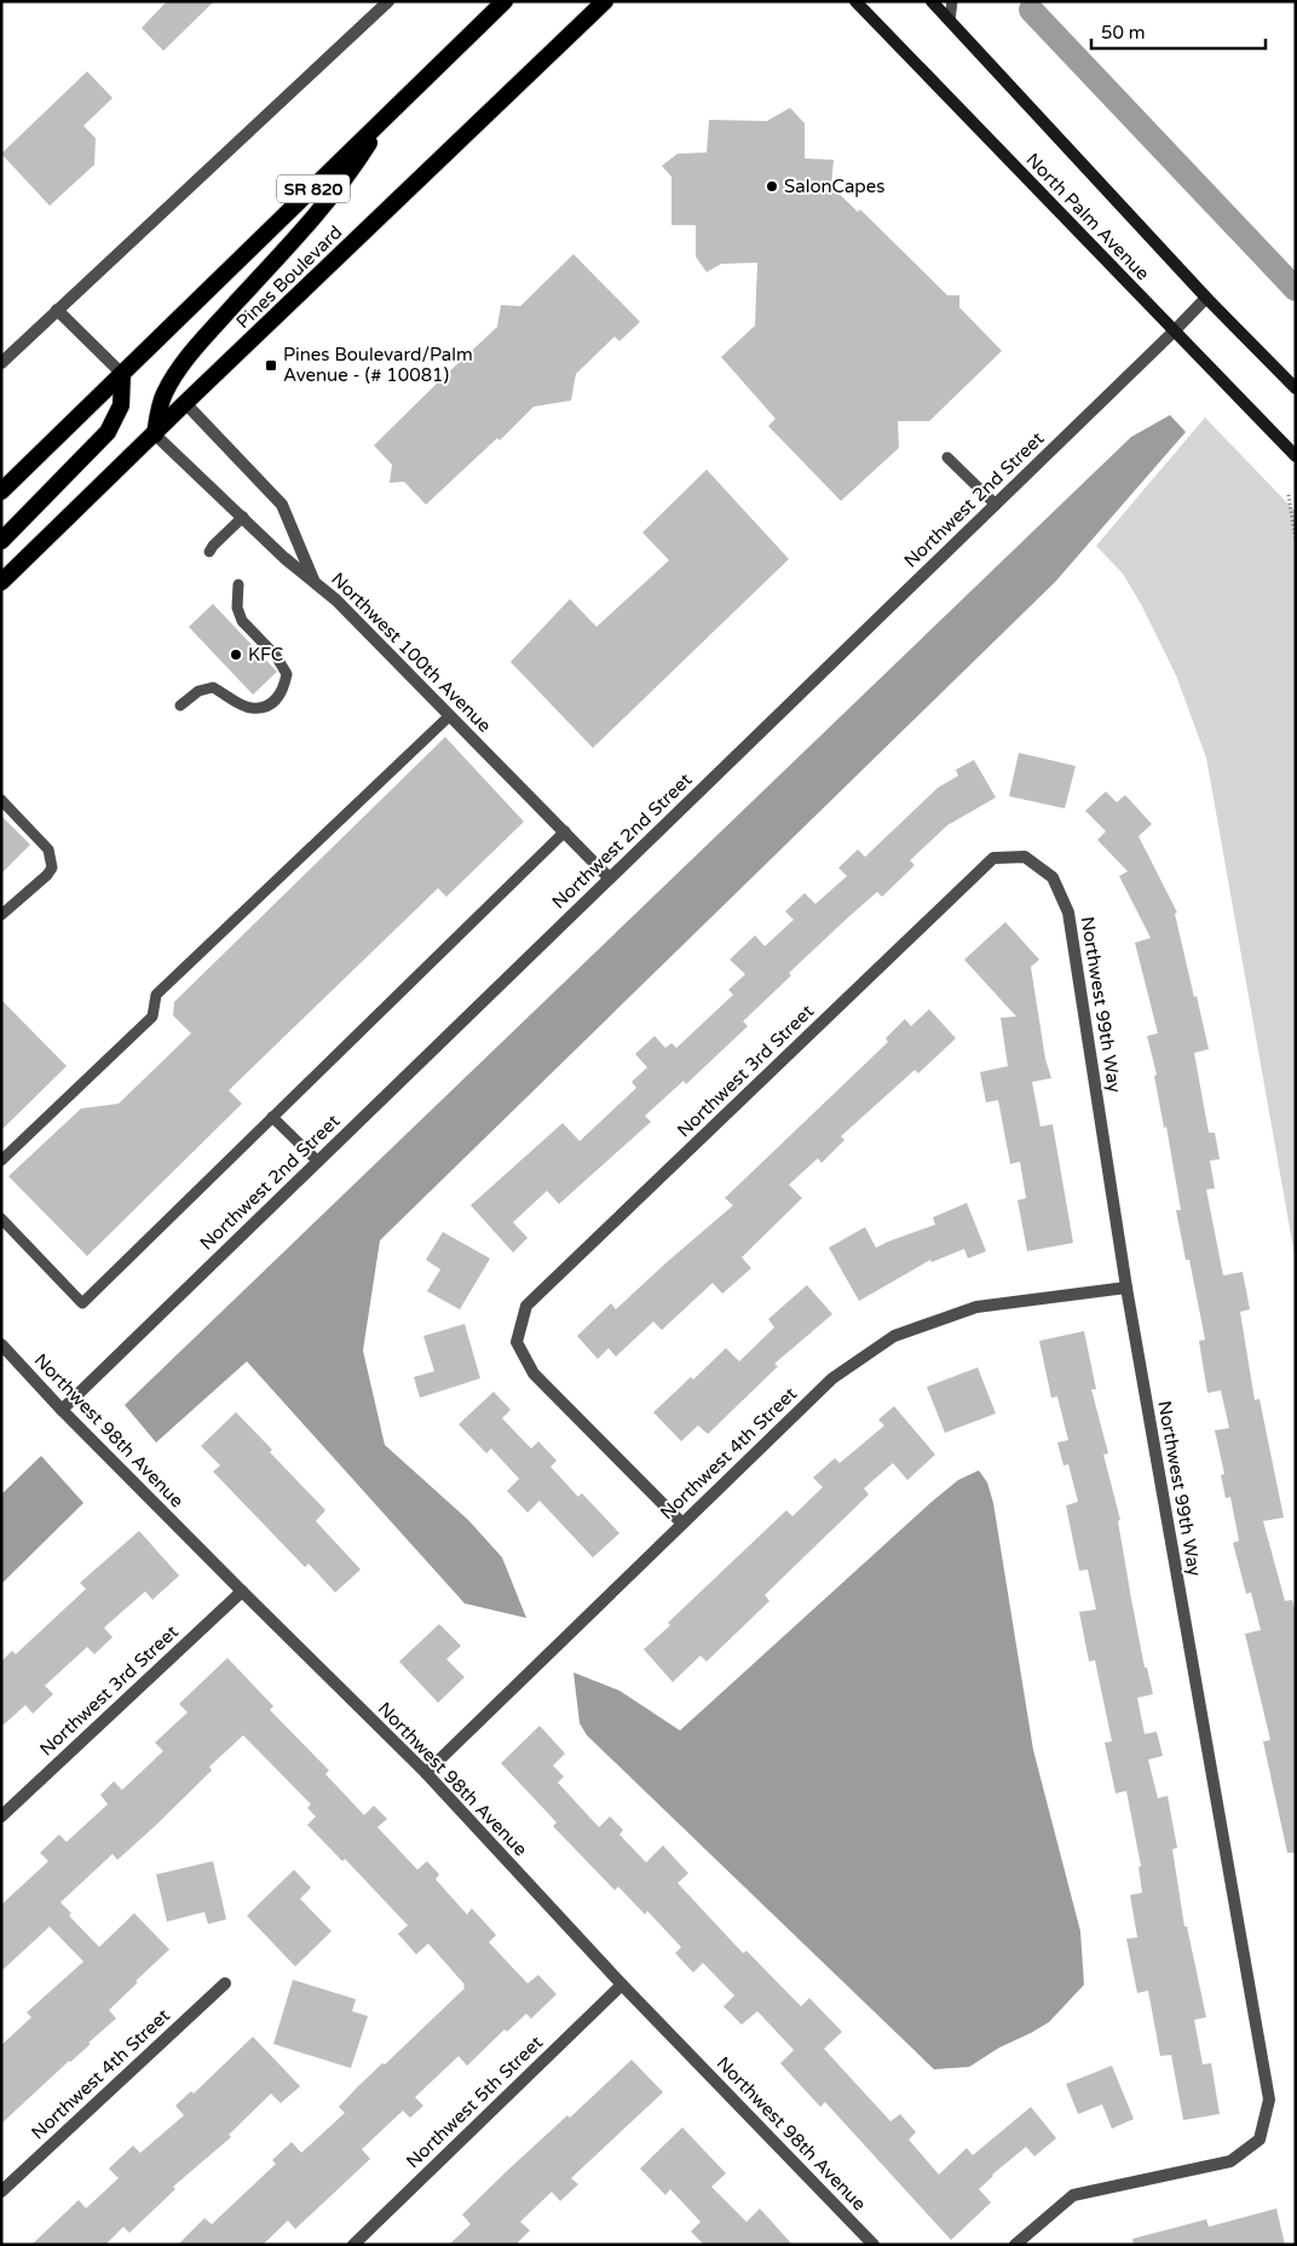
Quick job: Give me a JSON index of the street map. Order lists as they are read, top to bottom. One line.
{"streets":{"highway":["SR 820","Pines Boulevard"],"main road":["North Palm Avenue"],"street":["Northwest 2nd Street","Northwest 100th Avenue","Northwest 99th Way","Northwest 3rd Street","Northwest 98th Avenue","Northwest 4th Street","Northwest 5th Street"]},"crossings":[["North Palm Avenue","Northwest 2nd Street"],["Pines Boulevard","Northwest 100th Avenue"],["Northwest 2nd Street","Northwest 100th Avenue"],["Northwest 2nd Street","Northwest 98th Avenue"],["Northwest 99th Way","Northwest 3rd Street"],["Northwest 99th Way","Northwest 4th Street"],["Northwest 3rd Street","Northwest 98th Avenue"],["Northwest 3rd Street","Northwest 4th Street"],["Northwest 98th Avenue","Northwest 4th Street"],["Northwest 98th Avenue","Northwest 5th Street"]],"places":{"other":["SalonCapes","KFC"],"transit":["Pines Boulevard/Palm Avenue - (# 10081)"]},"scale_bar":"50 m"}
